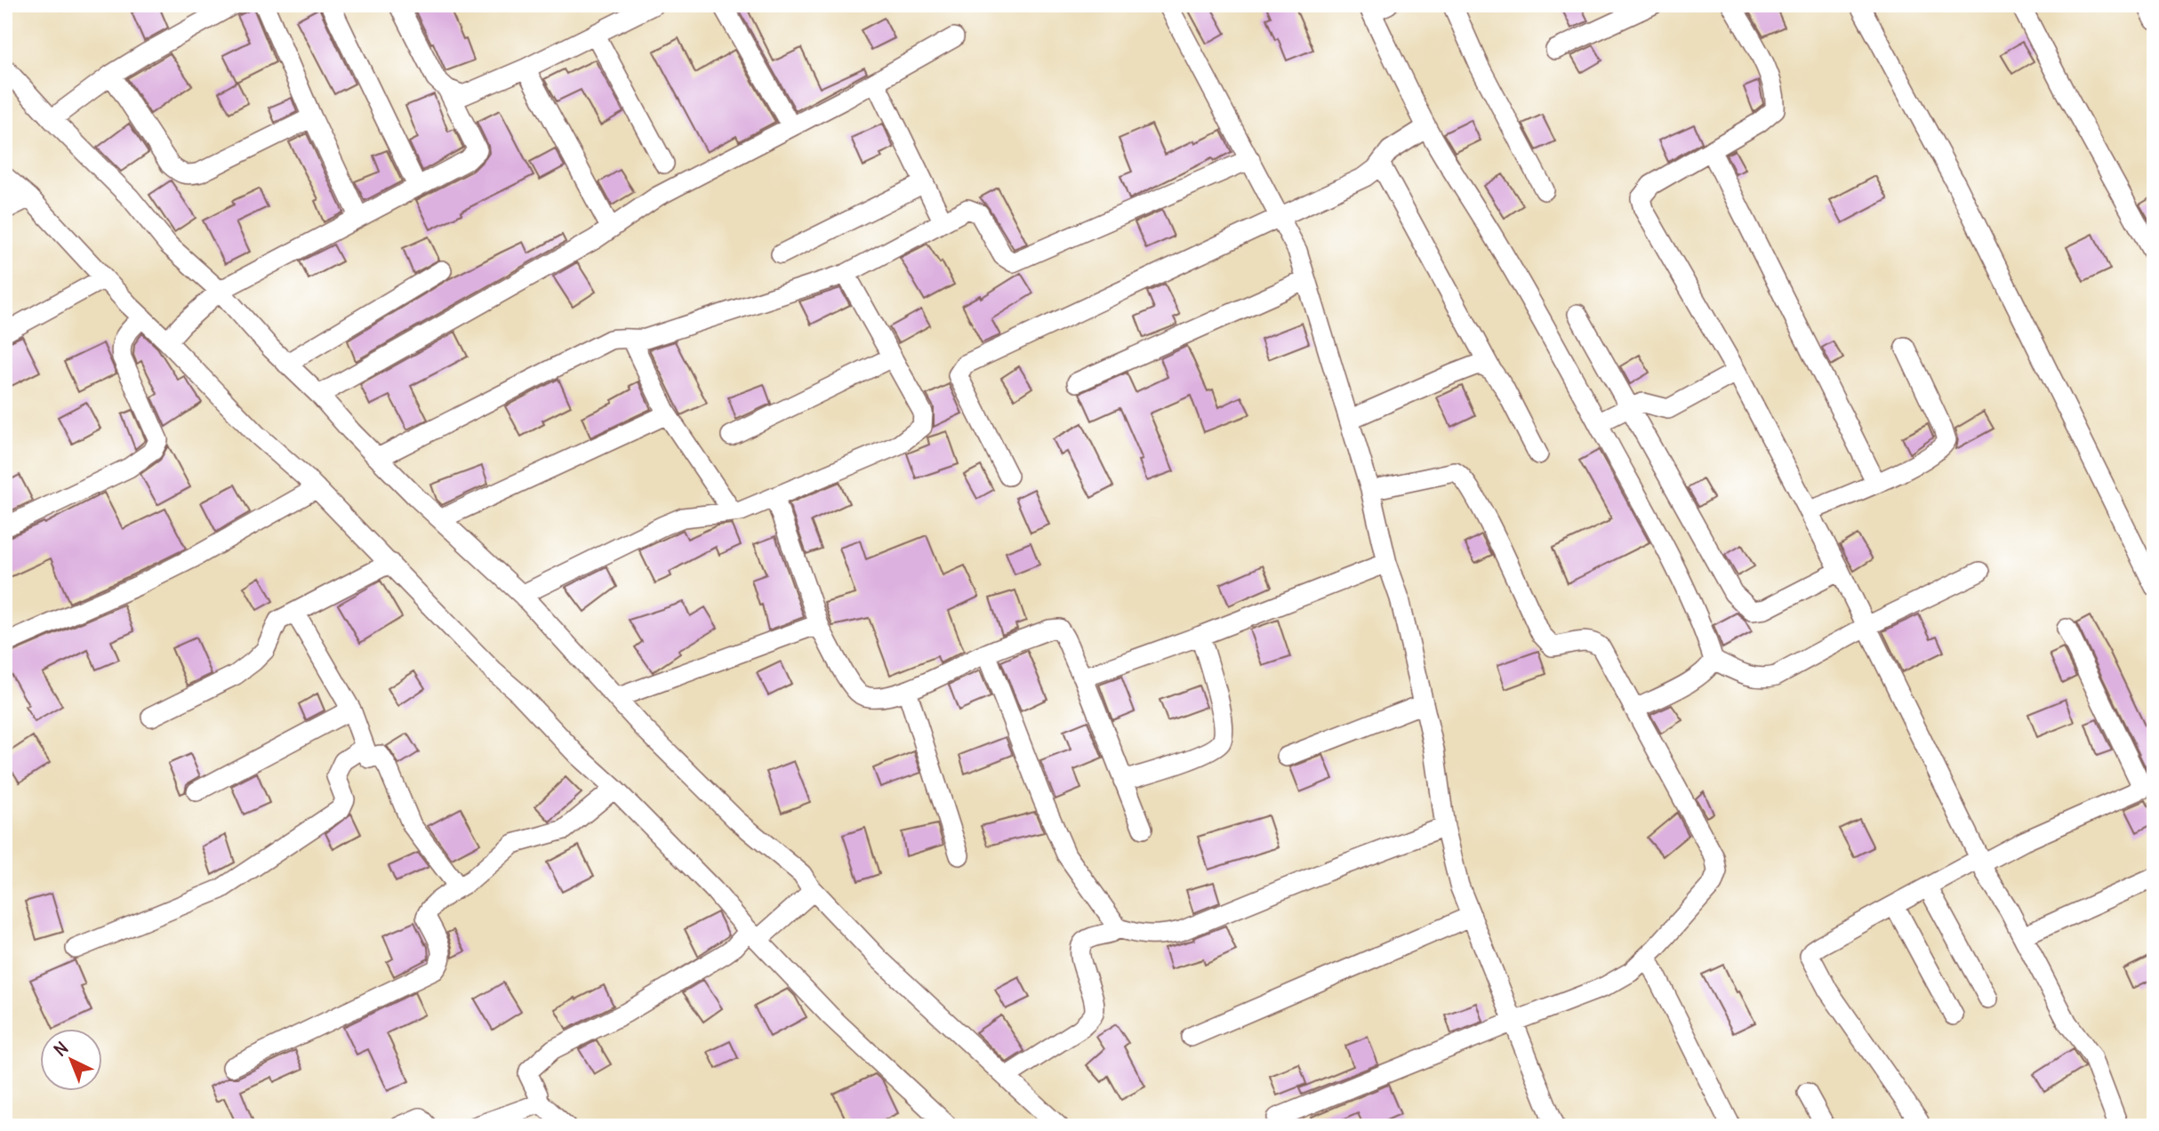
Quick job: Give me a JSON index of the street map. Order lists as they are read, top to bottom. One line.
{"north":"top left"}
